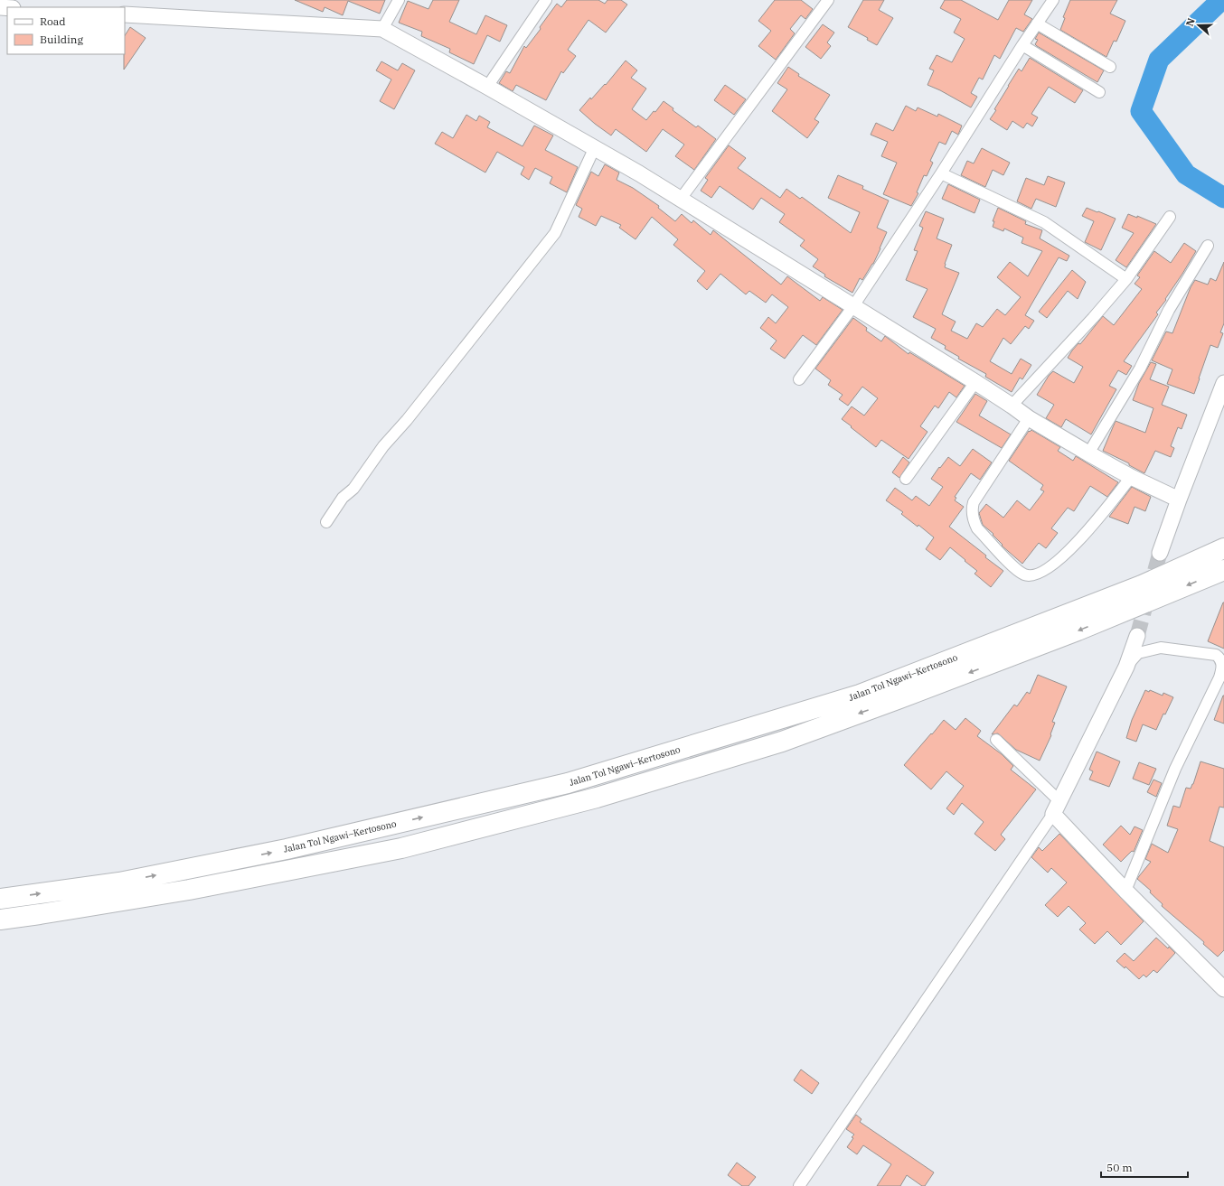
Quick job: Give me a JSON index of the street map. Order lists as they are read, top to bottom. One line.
{"streets":{"highway":["Jalan Tol Ngawi–Kertosono"]},"legend":["Road","Building"],"scale_bar":"50 m","north":"left"}
